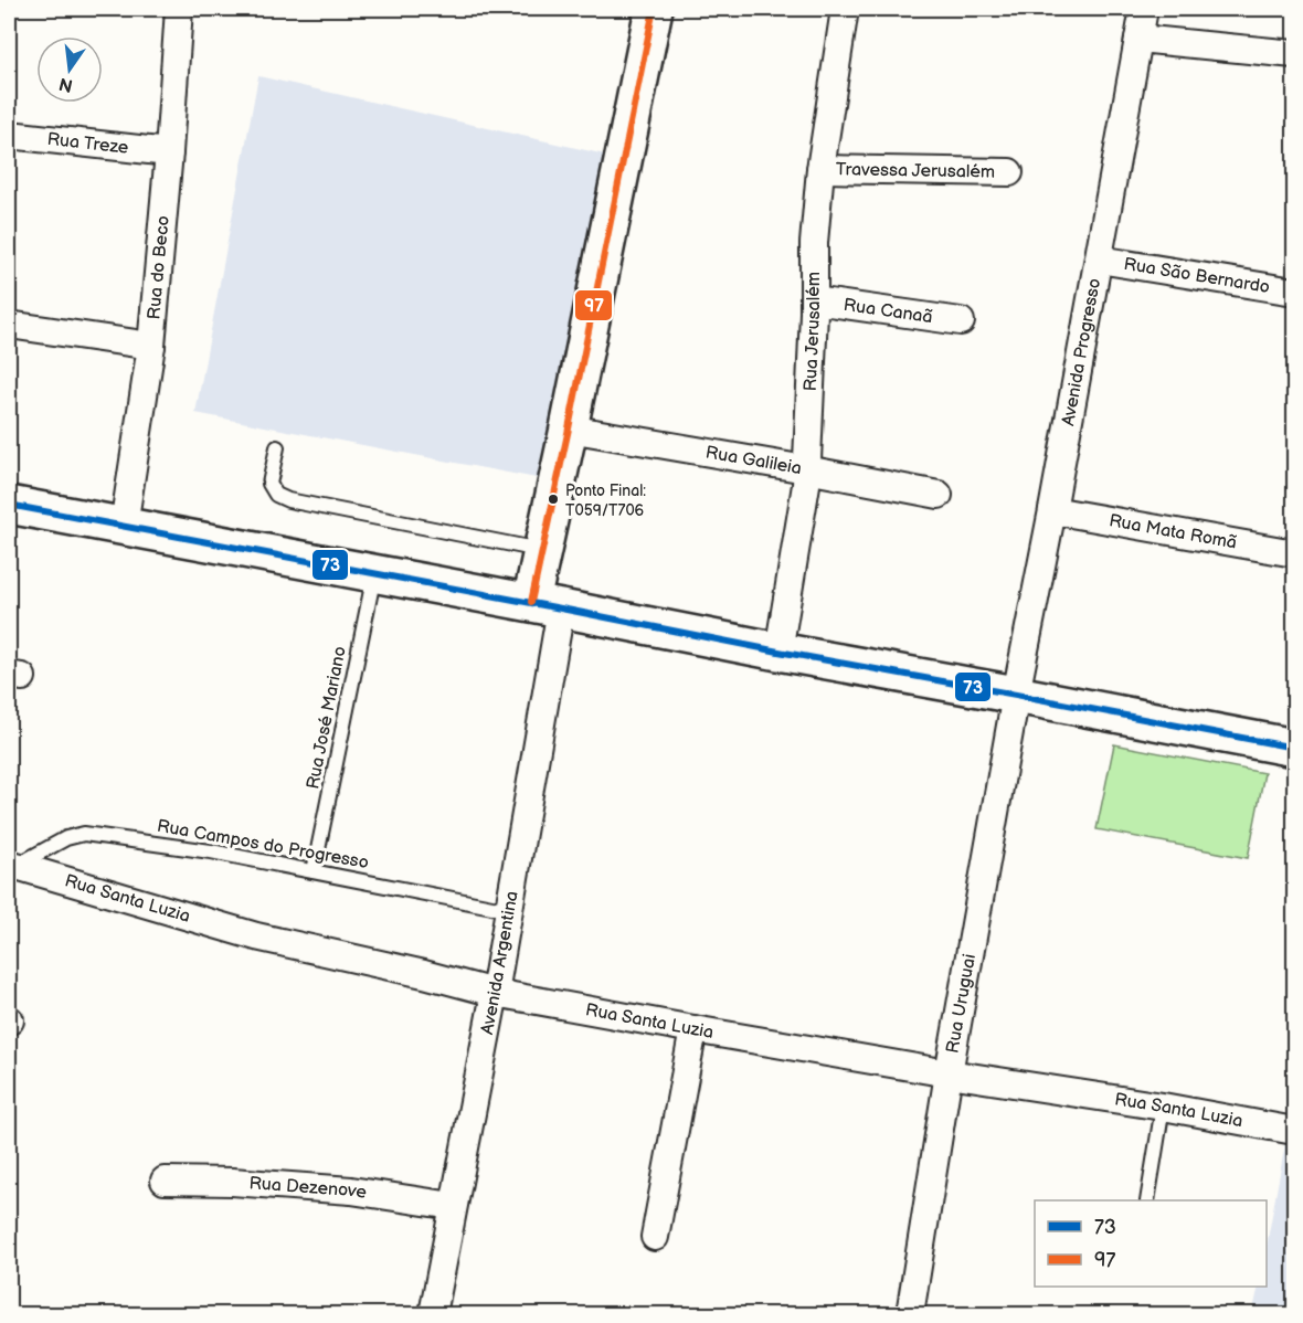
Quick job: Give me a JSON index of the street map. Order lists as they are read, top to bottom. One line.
{"streets":{"street":["Rua Treze","Travessa Jerusalém","Rua do Beco","Rua São Bernardo","Rua Canaã","Rua Jerusalém","Avenida Progresso","Rua Galileia","Rua Mata Romã","Rua Santa Luzia","Avenida Argentina","Rua Uruguai","Rua Dezenove"],"lane":["Rua José Mariano","Rua Campos do Progresso"]},"crossings":[["Rua Treze","Rua do Beco"],["Travessa Jerusalém","Rua Jerusalém"],["Rua São Bernardo","Avenida Progresso"],["Rua Canaã","Rua Jerusalém"],["Rua Jerusalém","Rua Galileia"],["Avenida Progresso","Rua Mata Romã"],["Avenida Progresso","Rua Uruguai"],["Rua Galileia","Avenida Argentina"],["Rua José Mariano","Rua Campos do Progresso"],["Rua Campos do Progresso","Rua Santa Luzia"],["Rua Campos do Progresso","Avenida Argentina"],["Rua Santa Luzia","Avenida Argentina"],["Rua Santa Luzia","Rua Uruguai"],["Avenida Argentina","Rua Dezenove"]],"places":["Ponto Final: T059/T706"],"lines":["transit line 97","transit line 73"],"legend":["73","97"],"north":"bottom"}
